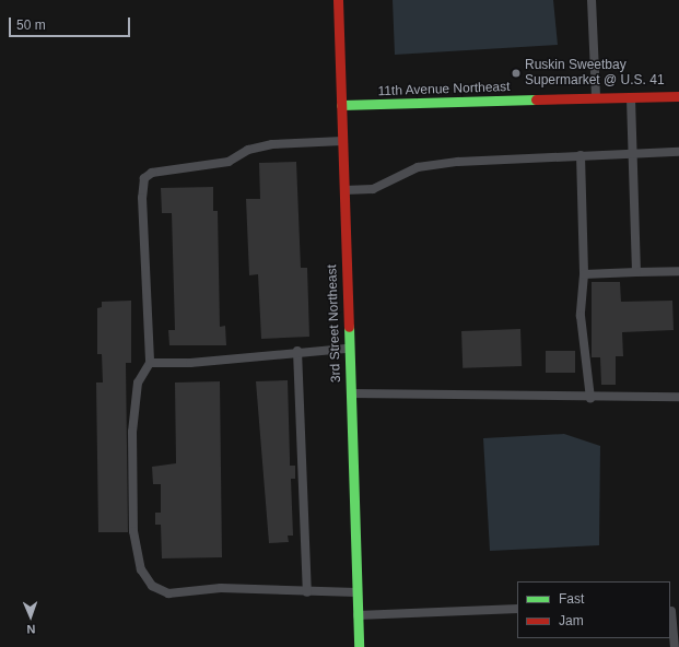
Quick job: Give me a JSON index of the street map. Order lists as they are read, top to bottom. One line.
{"streets":{"street":["11th Avenue Northeast","3rd Street Northeast"]},"crossings":[["11th Avenue Northeast","3rd Street Northeast"]],"places":["Ruskin Sweetbay Supermarket @ U.S. 41"],"legend":["Fast","Jam"],"scale_bar":"50 m","north":"bottom"}
